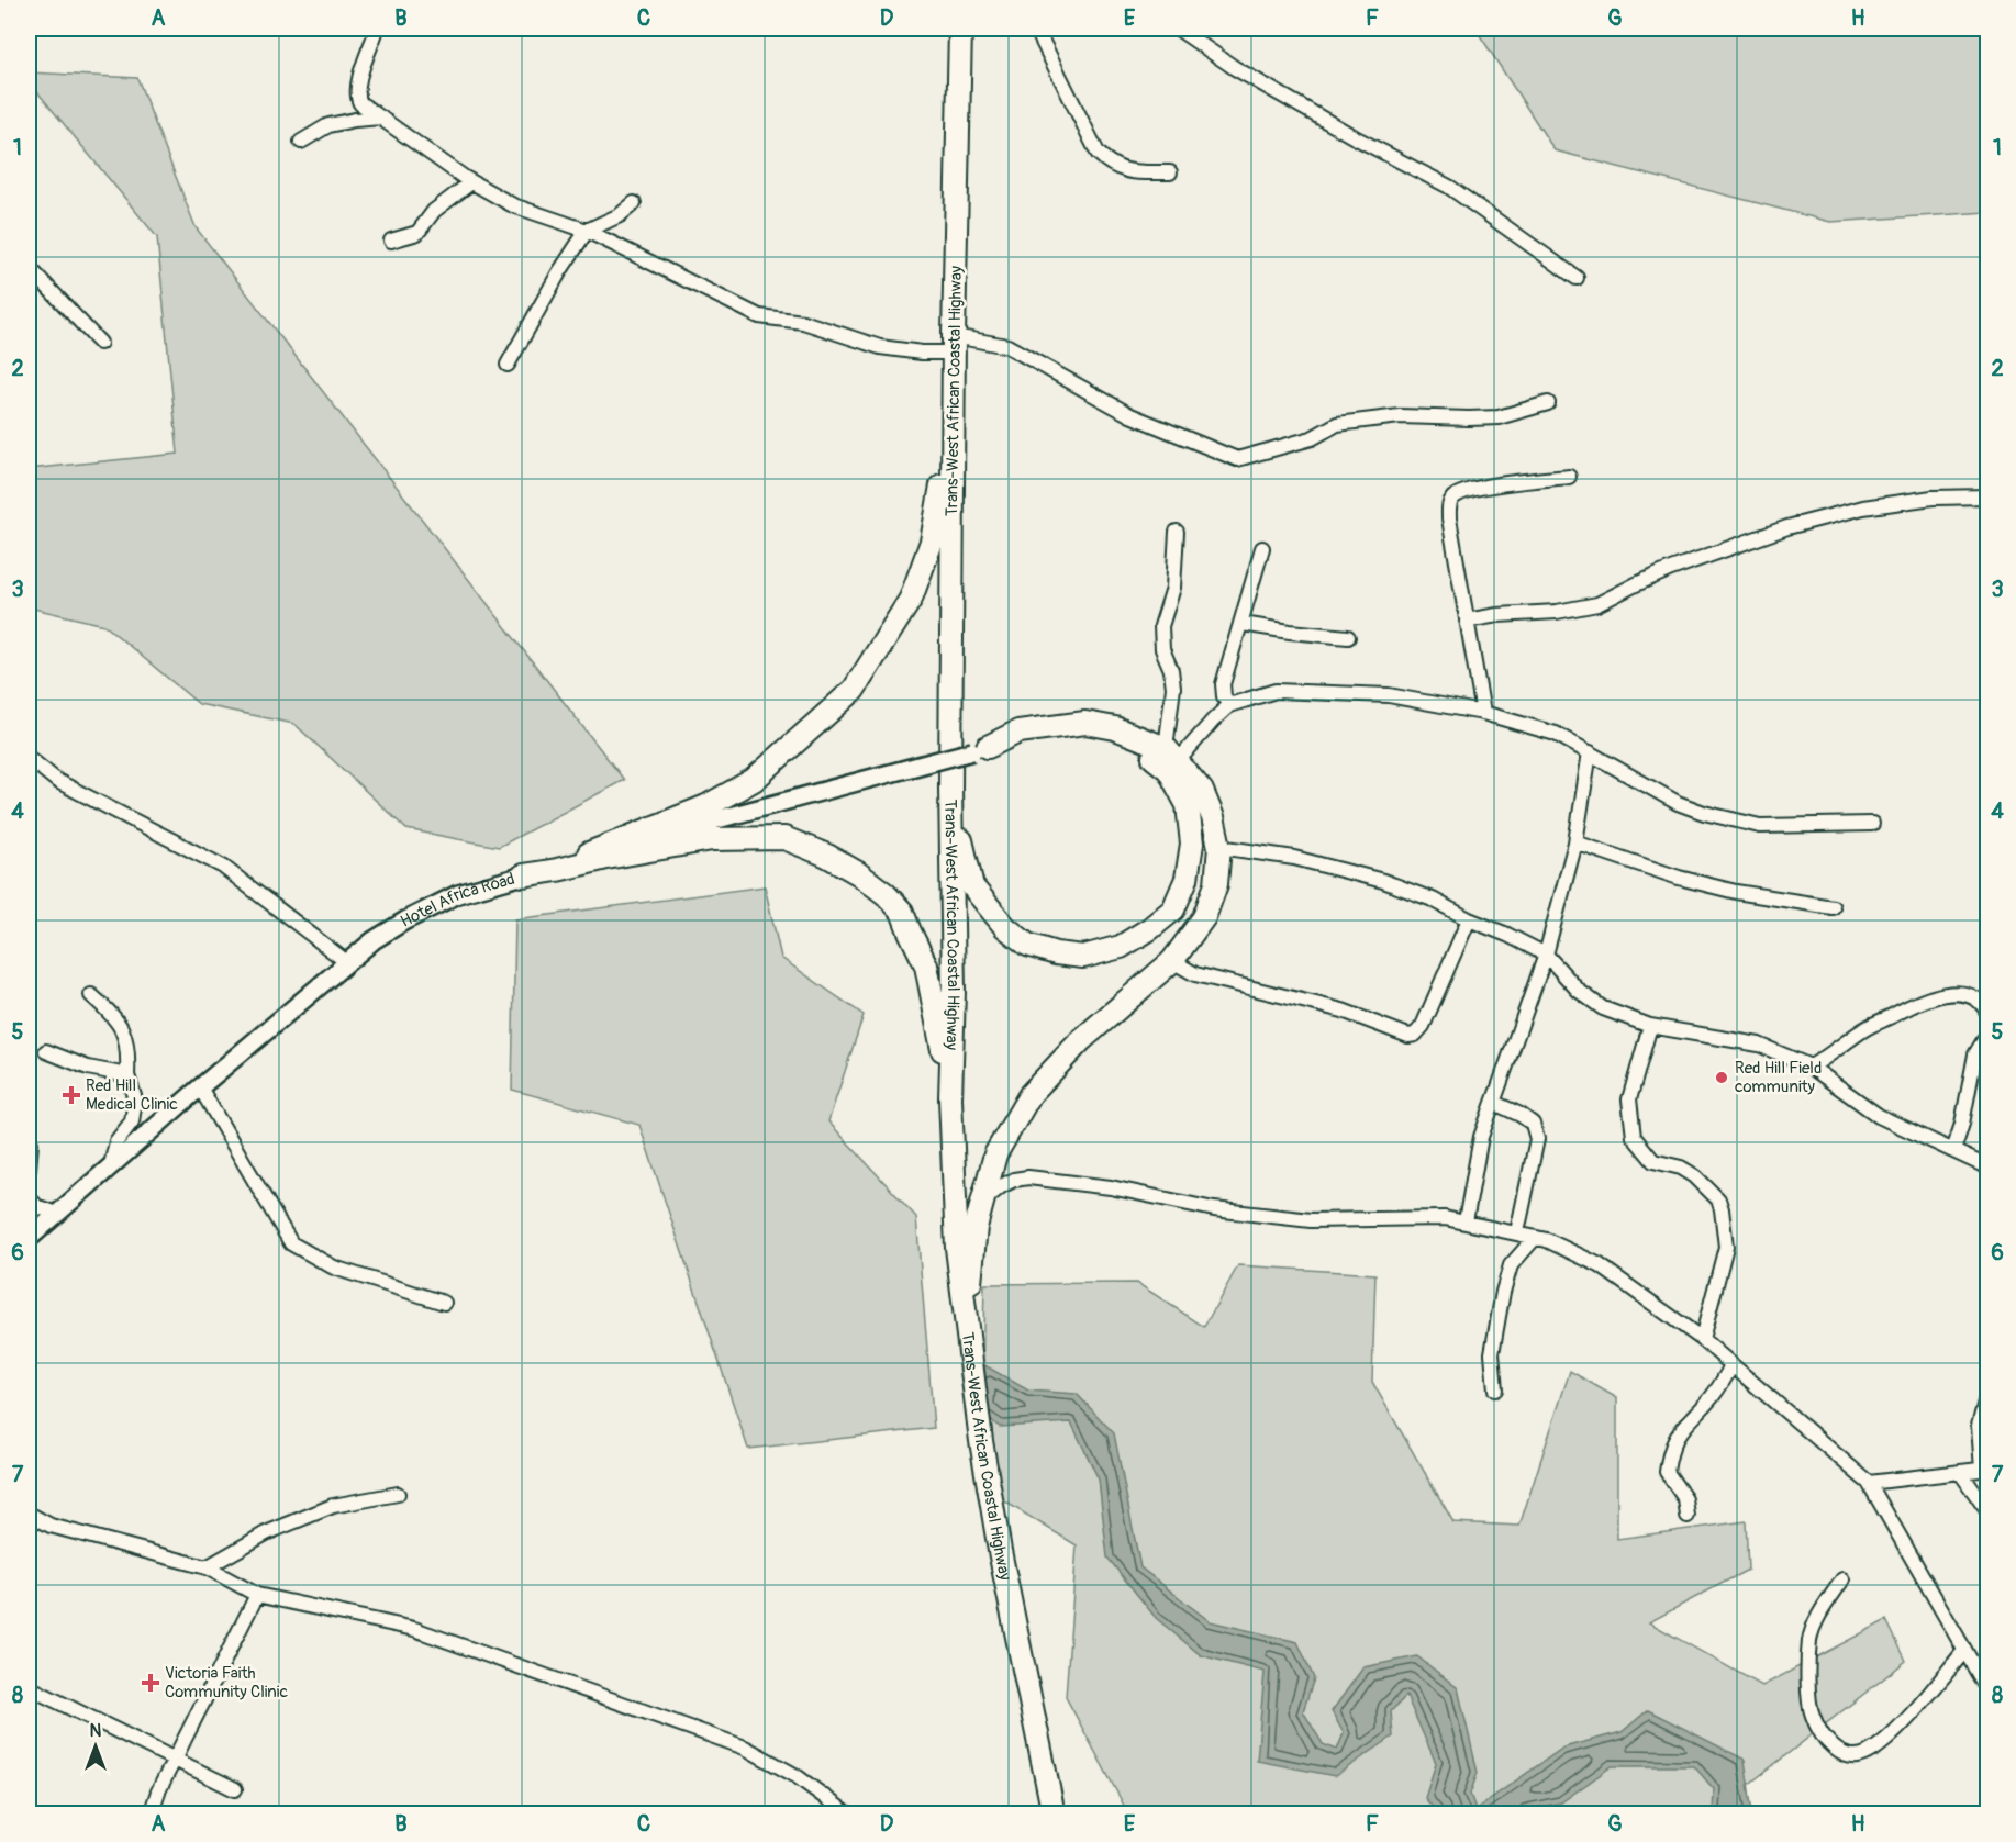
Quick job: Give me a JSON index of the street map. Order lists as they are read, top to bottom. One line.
{"streets":{"highway":["Trans-West African Coastal Highway"],"street":["Hotel Africa Road"]},"places":{"other":["Red Hill Field community"],"health":["Red Hill Medical Clinic","Victoria Faith Community Clinic"]},"north":"top","grid":{"columns":["A","B","C","D","E","F","G","H"],"rows":["1","2","3","4","5","6","7","8"]}}
